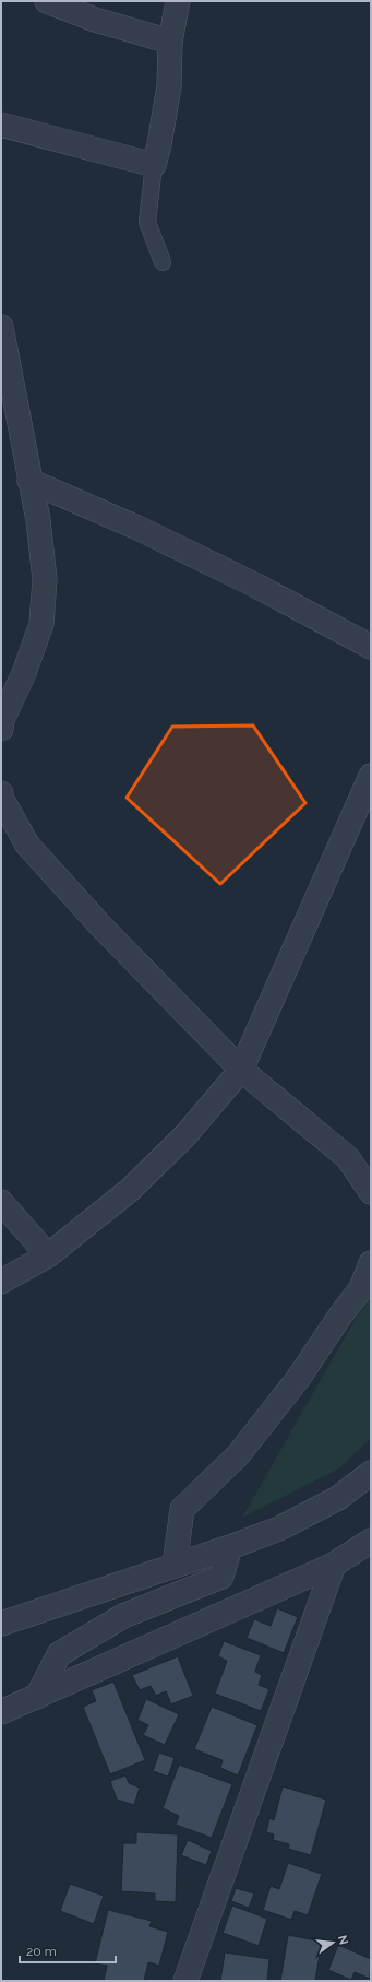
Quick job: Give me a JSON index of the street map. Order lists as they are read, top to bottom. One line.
{"scale_bar":"20 m","north":"right"}
